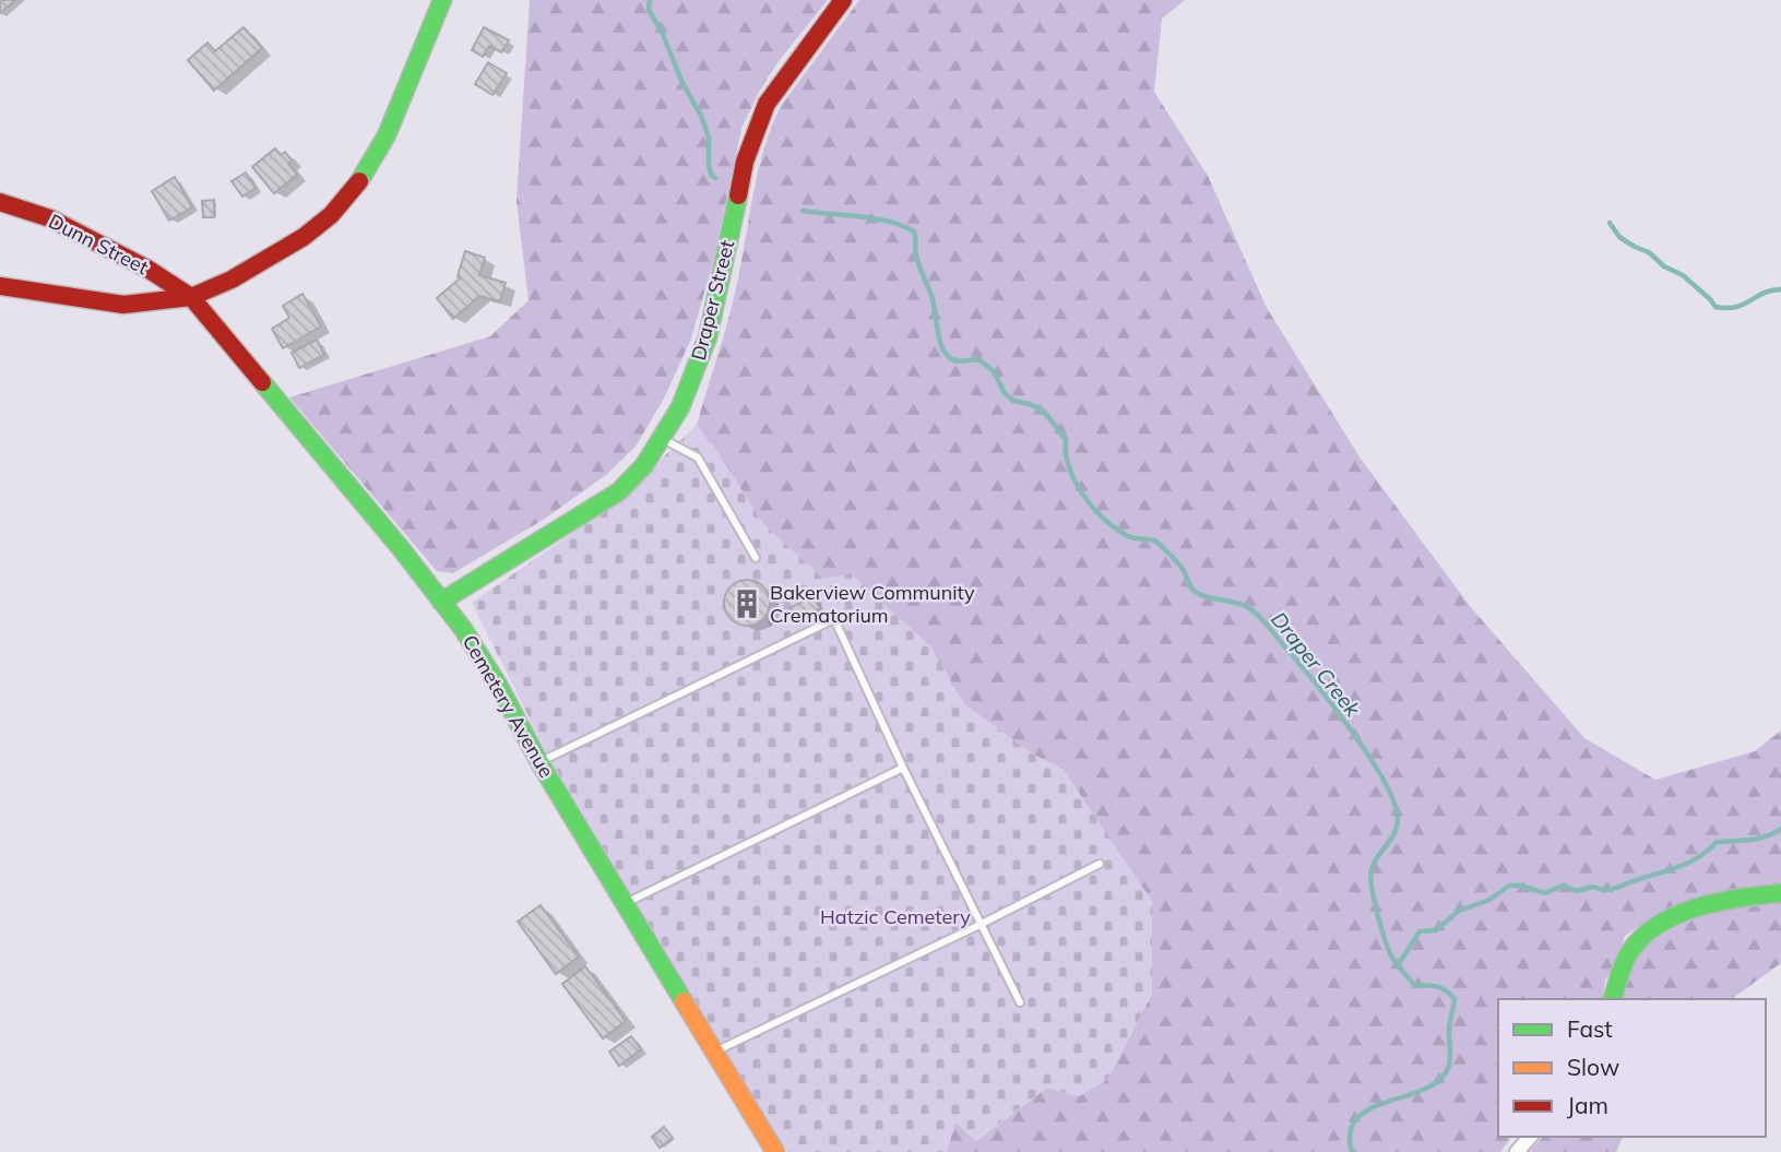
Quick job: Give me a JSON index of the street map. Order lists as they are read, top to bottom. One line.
{"streets":{"street":["Dunn Street","Draper Street","Cemetery Avenue"]},"crossings":[["Dunn Street","Cemetery Avenue"],["Draper Street","Cemetery Avenue"]],"water":["Draper Creek"],"parks":["Hatzic Cemetery"],"places":{"building":["Bakerview Community Crematorium"]},"legend":["Fast","Slow","Jam"]}
